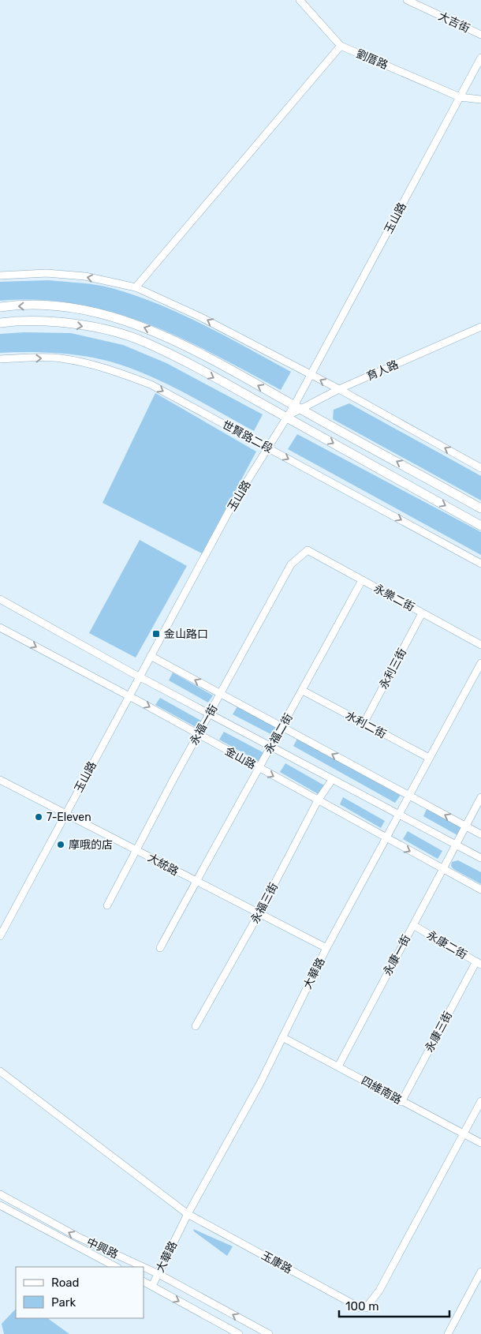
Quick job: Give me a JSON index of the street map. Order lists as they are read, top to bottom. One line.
{"streets":{"street":["大吉街","劉厝路","玉山路","育人路","世賢路二段","永樂二街","永利三街","永福一街","水利二街","永福二街","金山路","大統路","永福三街","永康二街","永康一街","大華路","永康三街","四維南路","中興路","玉康路"]},"crossings":[["劉厝路","玉山路"],["玉山路","育人路"],["玉山路","世賢路二段"],["玉山路","金山路"],["玉山路","大統路"],["永樂二街","永利三街"],["永樂二街","永福一街"],["永樂二街","永福二街"],["永利三街","水利二街"],["永福一街","金山路"],["永福一街","大統路"],["水利二街","永福二街"],["水利二街","大華路"],["永福二街","金山路"],["永福二街","大統路"],["金山路","永福三街"],["金山路","永康一街"],["金山路","大華路"],["大統路","永福三街"],["大統路","大華路"],["永康二街","永康一街"],["永康二街","永康三街"],["永康一街","四維南路"],["大華路","四維南路"],["大華路","中興路"],["大華路","玉康路"],["永康三街","四維南路"],["四維南路","玉康路"]],"one_way":["世賢路二段"],"places":{"transit":["金山路口"],"other":["7-Eleven","摩哦的店"]},"legend":["Road","Park"],"scale_bar":"100 m"}
